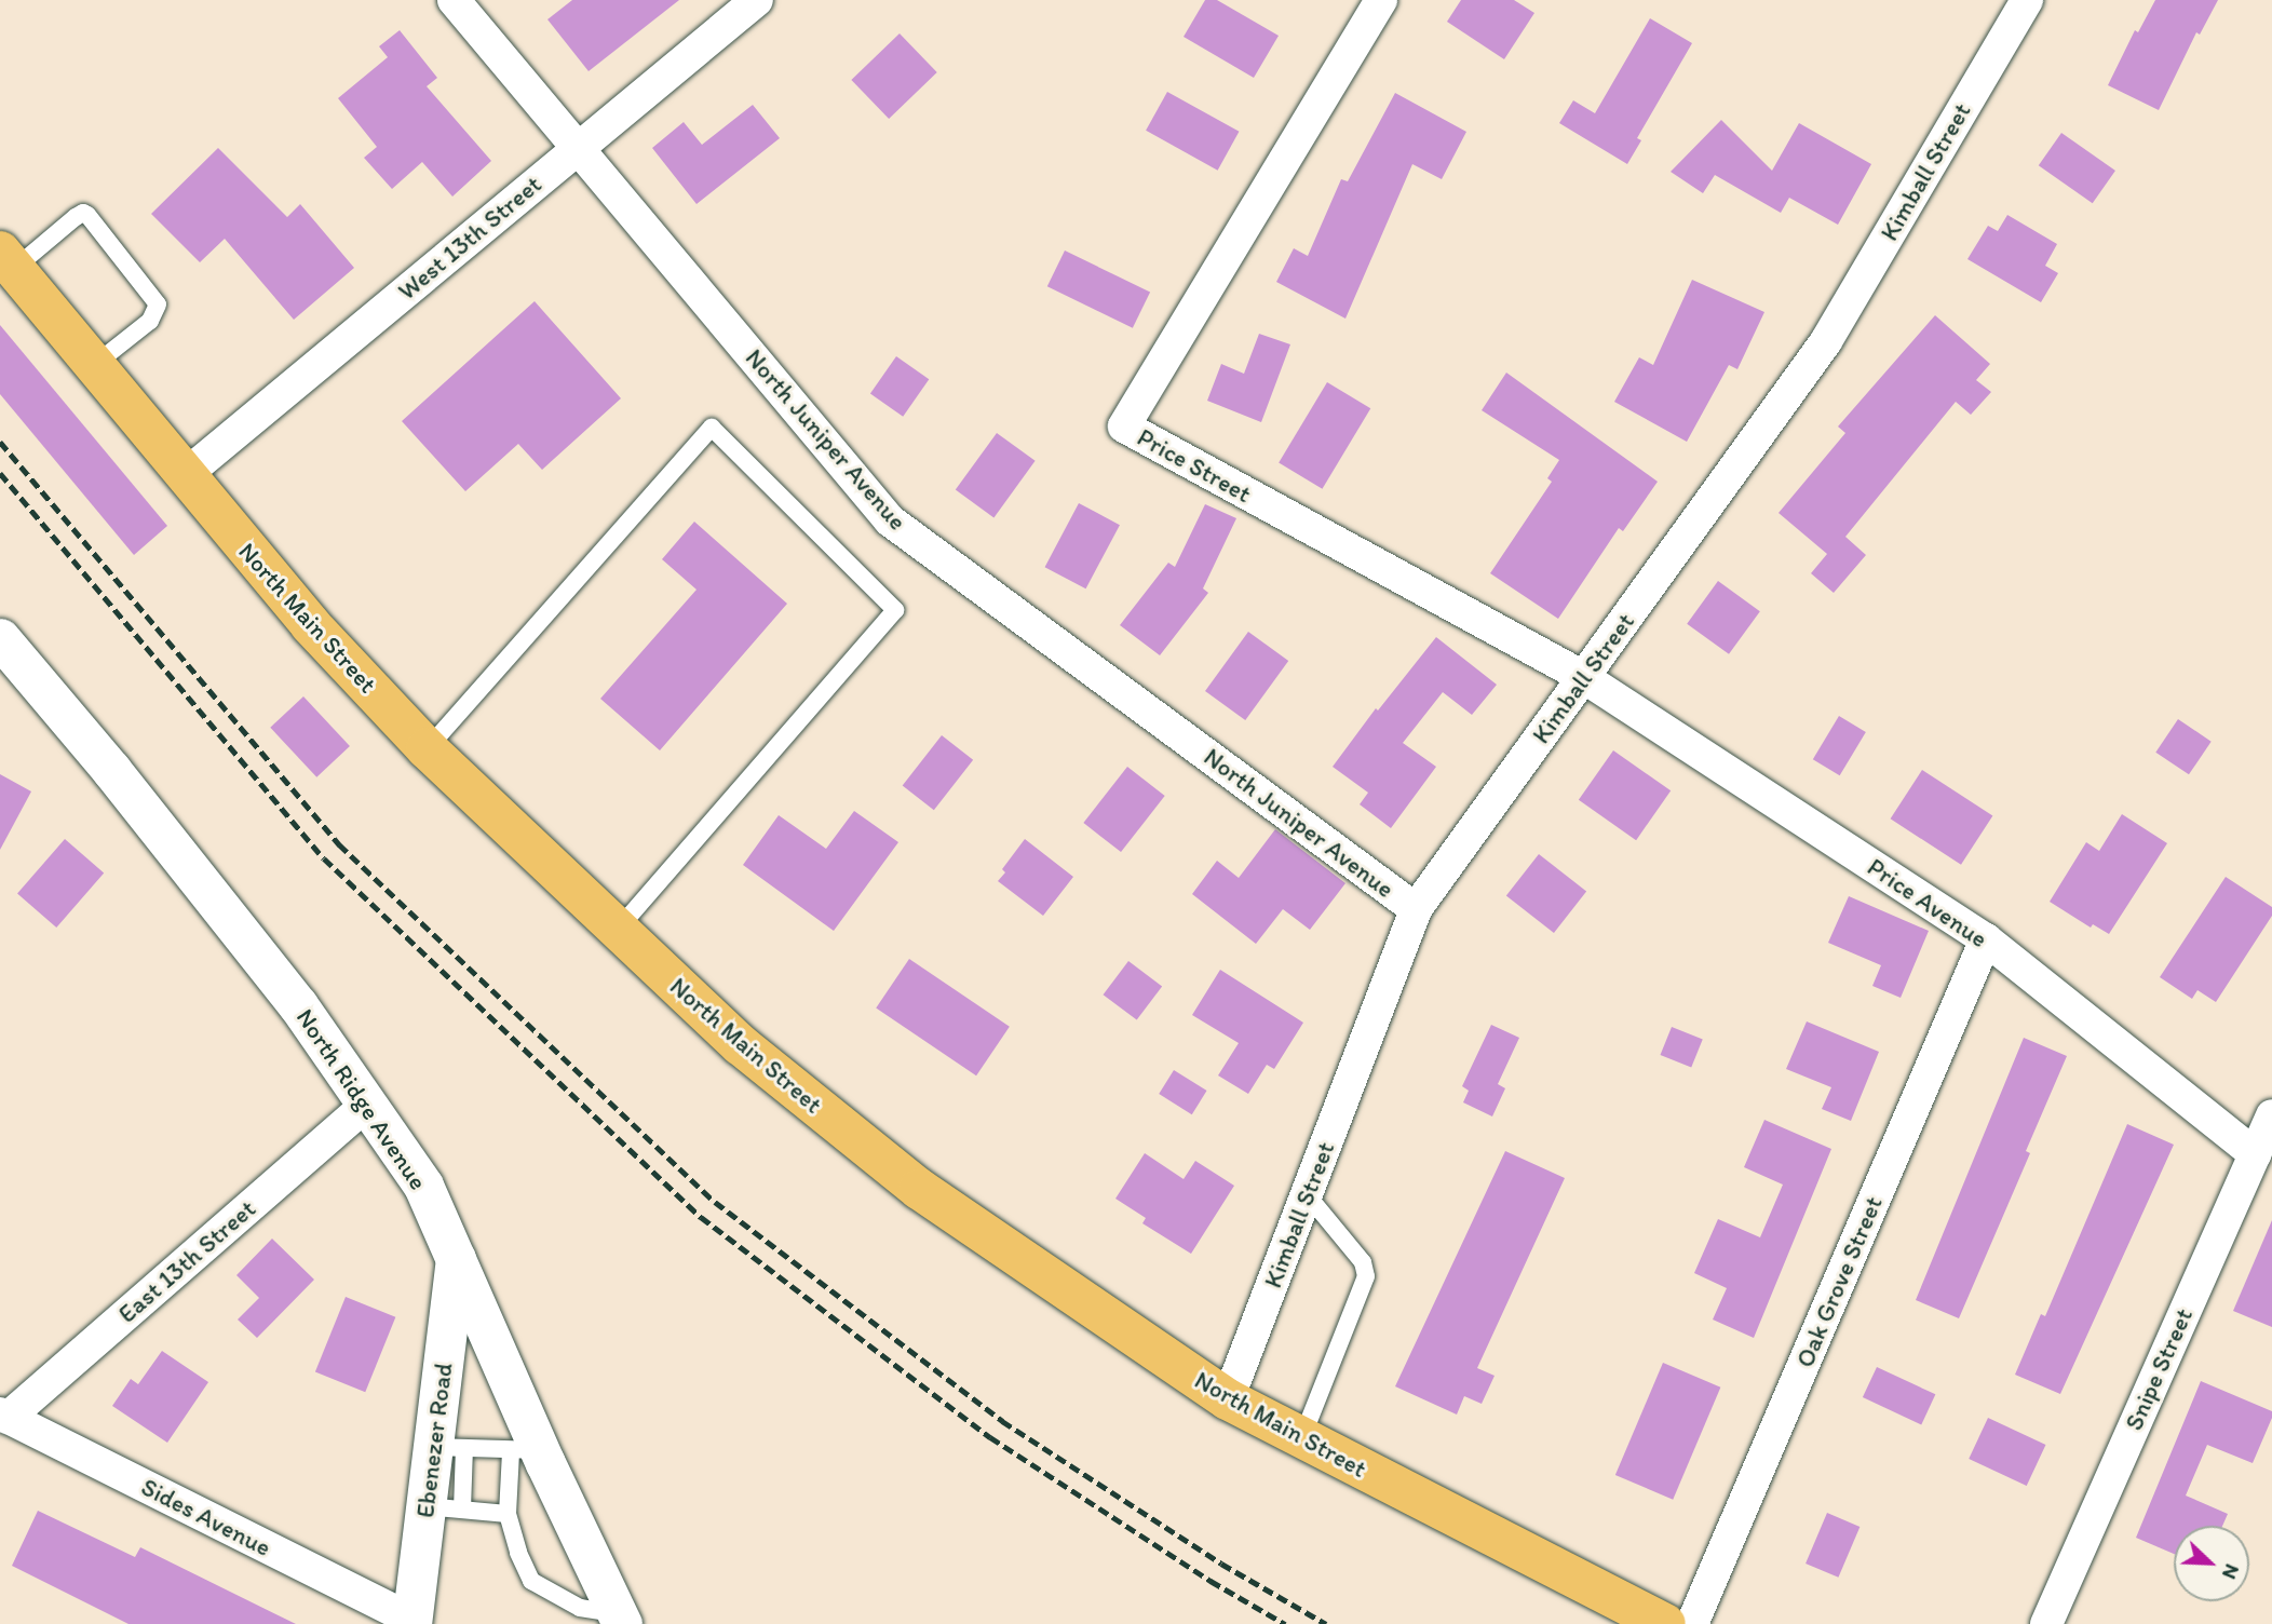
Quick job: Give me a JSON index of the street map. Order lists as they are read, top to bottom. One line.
{"streets":{"main road":["North Main Street"],"street":["Kimball Street","West 13th Street","North Juniper Avenue","Price Street","Price Avenue","North Ridge Avenue","East 13th Street","Oak Grove Street","Snipe Street","Ebenezer Road","Sides Avenue"]},"crossings":[["Kimball Street","North Juniper Avenue"],["Kimball Street","Price Street"],["Kimball Street","North Main Street"],["Kimball Street","Price Avenue"],["West 13th Street","North Juniper Avenue"],["West 13th Street","North Main Street"],["Price Street","Price Avenue"],["Price Avenue","Oak Grove Street"],["Price Avenue","Snipe Street"],["North Ridge Avenue","East 13th Street"],["North Ridge Avenue","Ebenezer Road"],["East 13th Street","Sides Avenue"],["Ebenezer Road","Sides Avenue"]],"north":"bottom right"}
